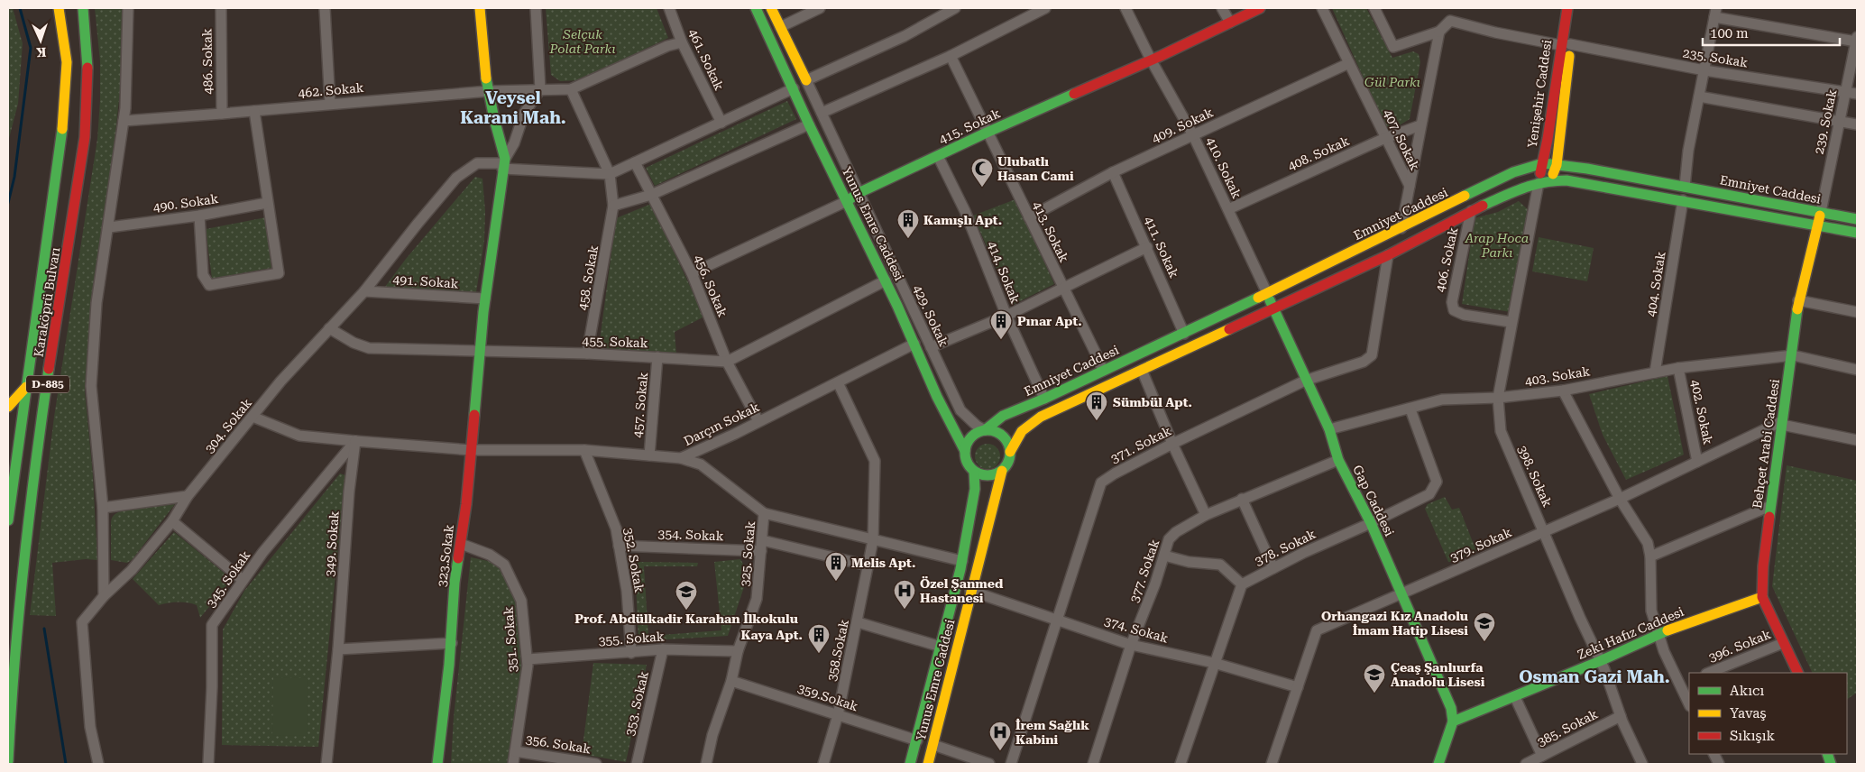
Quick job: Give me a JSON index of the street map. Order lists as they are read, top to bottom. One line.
{"streets":{"main road":["Yenişehir Caddesi","415. Sokak","Emniyet Caddesi","Yunus Emre Caddesi","Karaköprü Bulvarı","429. Sokak","D-885","Behçet Arabi Caddesi","Gap Caddesi","323.Sokak","Zeki Hafız Caddesi"],"street":["235. Sokak","461. Sokak","486. Sokak","462. Sokak","239. Sokak","409. Sokak","407. Sokak","408. Sokak","410. Sokak","490. Sokak","413. Sokak","411. Sokak","406. Sokak","414. Sokak","458. Sokak","491. Sokak","404. Sokak","456. Sokak","455. Sokak","403. Sokak","457. Sokak","402. Sokak","Darçın Sokak","304. Sokak","371. Sokak","398. Sokak","354. Sokak","349. Sokak","379. Sokak","378. Sokak","325. Sokak","352. Sokak","377. Sokak","345. Sokak","374. Sokak","355. Sokak","351. Sokak","396. Sokak","358.Sokak","359.Sokak","353. Sokak","385. Sokak","356. Sokak"]},"crossings":[["235. Sokak","Yenişehir Caddesi"],["235. Sokak","239. Sokak"],["461. Sokak","462. Sokak"],["486. Sokak","462. Sokak"],["462. Sokak","458. Sokak"],["462. Sokak","323.Sokak"],["Yenişehir Caddesi","Emniyet Caddesi"],["Yenişehir Caddesi","398. Sokak"],["239. Sokak","Emniyet Caddesi"],["239. Sokak","Behçet Arabi Caddesi"],["409. Sokak","407. Sokak"],["409. Sokak","410. Sokak"],["409. Sokak","413. Sokak"],["409. Sokak","411. Sokak"],["415. Sokak","410. Sokak"],["415. Sokak","Yunus Emre Caddesi"],["415. Sokak","413. Sokak"],["415. Sokak","414. Sokak"],["415. Sokak","456. Sokak"],["415. Sokak","429. Sokak"],["407. Sokak","408. Sokak"],["408. Sokak","410. Sokak"],["410. Sokak","Emniyet Caddesi"],["410. Sokak","Gap Caddesi"],["Emniyet Caddesi","Yunus Emre Caddesi"],["Emniyet Caddesi","413. Sokak"],["Emniyet Caddesi","411. Sokak"],["Emniyet Caddesi","414. Sokak"],["Emniyet Caddesi","429. Sokak"],["Emniyet Caddesi","Behçet Arabi Caddesi"],["Emniyet Caddesi","Gap Caddesi"],["Yunus Emre Caddesi","429. Sokak"],["Yunus Emre Caddesi","Darçın Sokak"],["Yunus Emre Caddesi","325. Sokak"],["Yunus Emre Caddesi","374. Sokak"],["Yunus Emre Caddesi","359.Sokak"],["406. Sokak","398. Sokak"],["458. Sokak","455. Sokak"],["458. Sokak","304. Sokak"],["491. Sokak","304. Sokak"],["491. Sokak","323.Sokak"],["404. Sokak","403. Sokak"],["456. Sokak","455. Sokak"],["456. Sokak","Darçın Sokak"],["455. Sokak","457. Sokak"],["455. Sokak","304. Sokak"],["455. Sokak","323.Sokak"],["403. Sokak","402. Sokak"],["403. Sokak","Behçet Arabi Caddesi"],["403. Sokak","398. Sokak"],["403. Sokak","Gap Caddesi"],["403. Sokak","378. Sokak"],["457. Sokak","Darçın Sokak"],["402. Sokak","379. Sokak"],["Darçın Sokak","323.Sokak"],["Darçın Sokak","352. Sokak"],["Darçın Sokak","358.Sokak"],["304. Sokak","323.Sokak"],["Behçet Arabi Caddesi","379. Sokak"],["Behçet Arabi Caddesi","Zeki Hafız Caddesi"],["Behçet Arabi Caddesi","396. Sokak"],["371. Sokak","Gap Caddesi"],["371. Sokak","374. Sokak"],["398. Sokak","379. Sokak"],["398. Sokak","Zeki Hafız Caddesi"],["398. Sokak","385. Sokak"],["Gap Caddesi","379. Sokak"],["Gap Caddesi","378. Sokak"],["Gap Caddesi","377. Sokak"],["Gap Caddesi","Zeki Hafız Caddesi"],["354. Sokak","325. Sokak"],["354. Sokak","352. Sokak"],["349. Sokak","345. Sokak"],["379. Sokak","374. Sokak"],["325. Sokak","355. Sokak"],["325. Sokak","358.Sokak"],["325. Sokak","359.Sokak"],["323.Sokak","351. Sokak"],["352. Sokak","355. Sokak"],["377. Sokak","374. Sokak"],["355. Sokak","351. Sokak"],["355. Sokak","353. Sokak"],["351. Sokak","356. Sokak"],["358.Sokak","359.Sokak"]],"districts":["Veysel Karani Mah.","Osman Gazi Mah."],"parks":["Selçuk Polat Parkı","Gül Parkı","Arap Hoca Parkı"],"places":{"mosque":["Ulubatlı Hasan Cami"],"building":["Kamışlı Apt.","Pınar Apt.","Sümbül Apt.","Melis Apt.","Kaya Apt."],"hospital":["Özel Şanmed Hastanesi","İrem Sağlık Kabini"],"school or university":["Prof. Abdülkadir Karahan İlkokulu","Orhangazi Kız Anadolu İmam Hatip Lisesi","Çeaş Şanlıurfa Anadolu Lisesi"]},"legend":["Akıcı","Yavaş","Sıkışık"],"scale_bar":"100 m","north":"bottom"}
